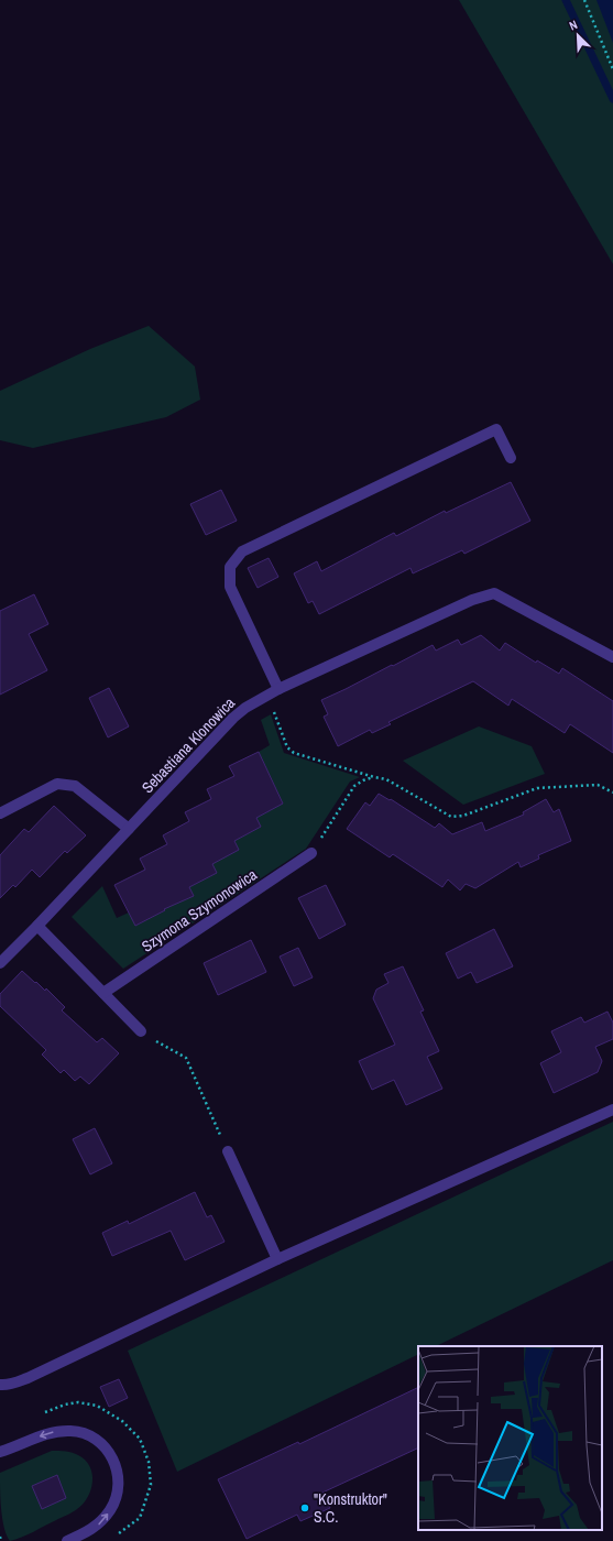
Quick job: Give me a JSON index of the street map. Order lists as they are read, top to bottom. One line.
{"streets":{"street":["Sebastiana Klonowica","Szymona Szymonowica"]},"places":["\"Konstruktor\" S.C."],"north":"top left"}
